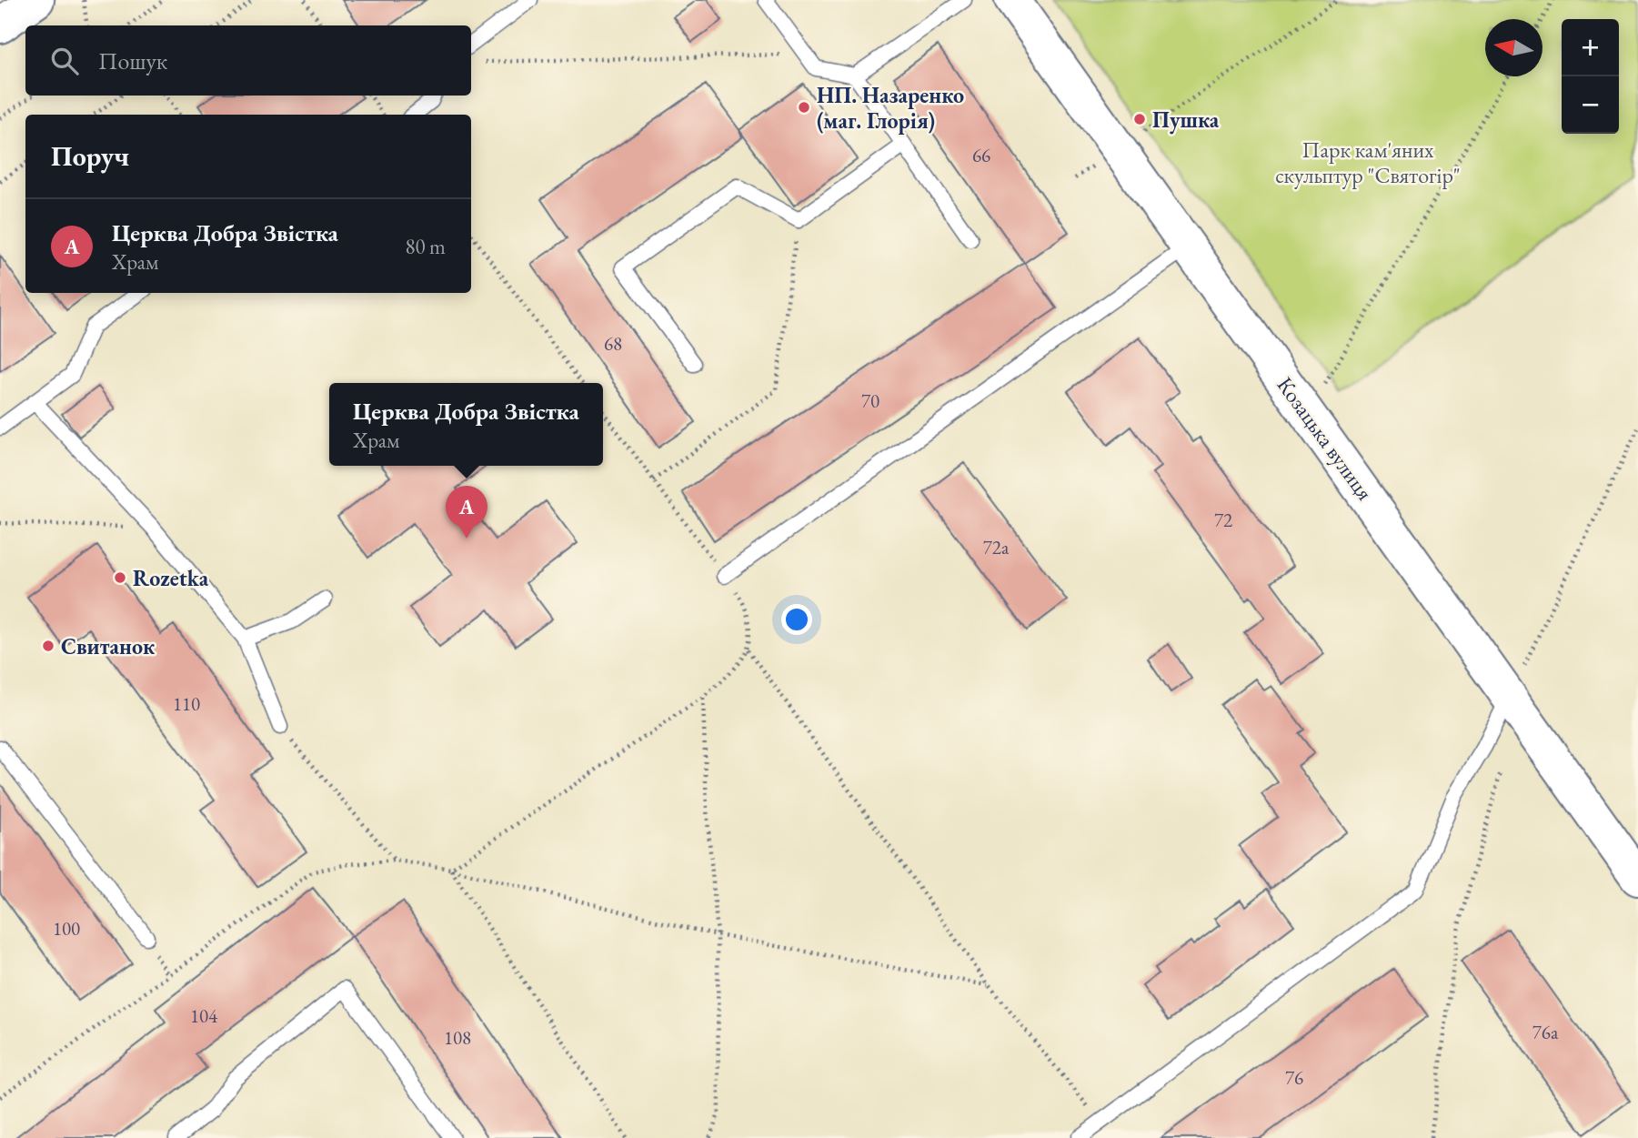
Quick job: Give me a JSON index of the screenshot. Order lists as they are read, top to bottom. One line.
{"streets":{"street":["Козацька вулиця"]},"parks":["Парк кам'яних скульптур \"Святогір\""],"places":["НП. Назаренко (маг. Глорія)","Пушка","Rozetka","Свитанок"],"house_numbers":["66","68","70","72","72а","110","100","104","76а","108","76"],"north":"left","page":{"map_buttons":["+","−"],"search":"Пошук","heading":"Поруч","list":[{"mark":"A","name":"Церква Добра Звістка","note":"Храм","value":"80 m"}],"popup":["Церква Добра Звістка","Храм"],"pins":"A"}}
